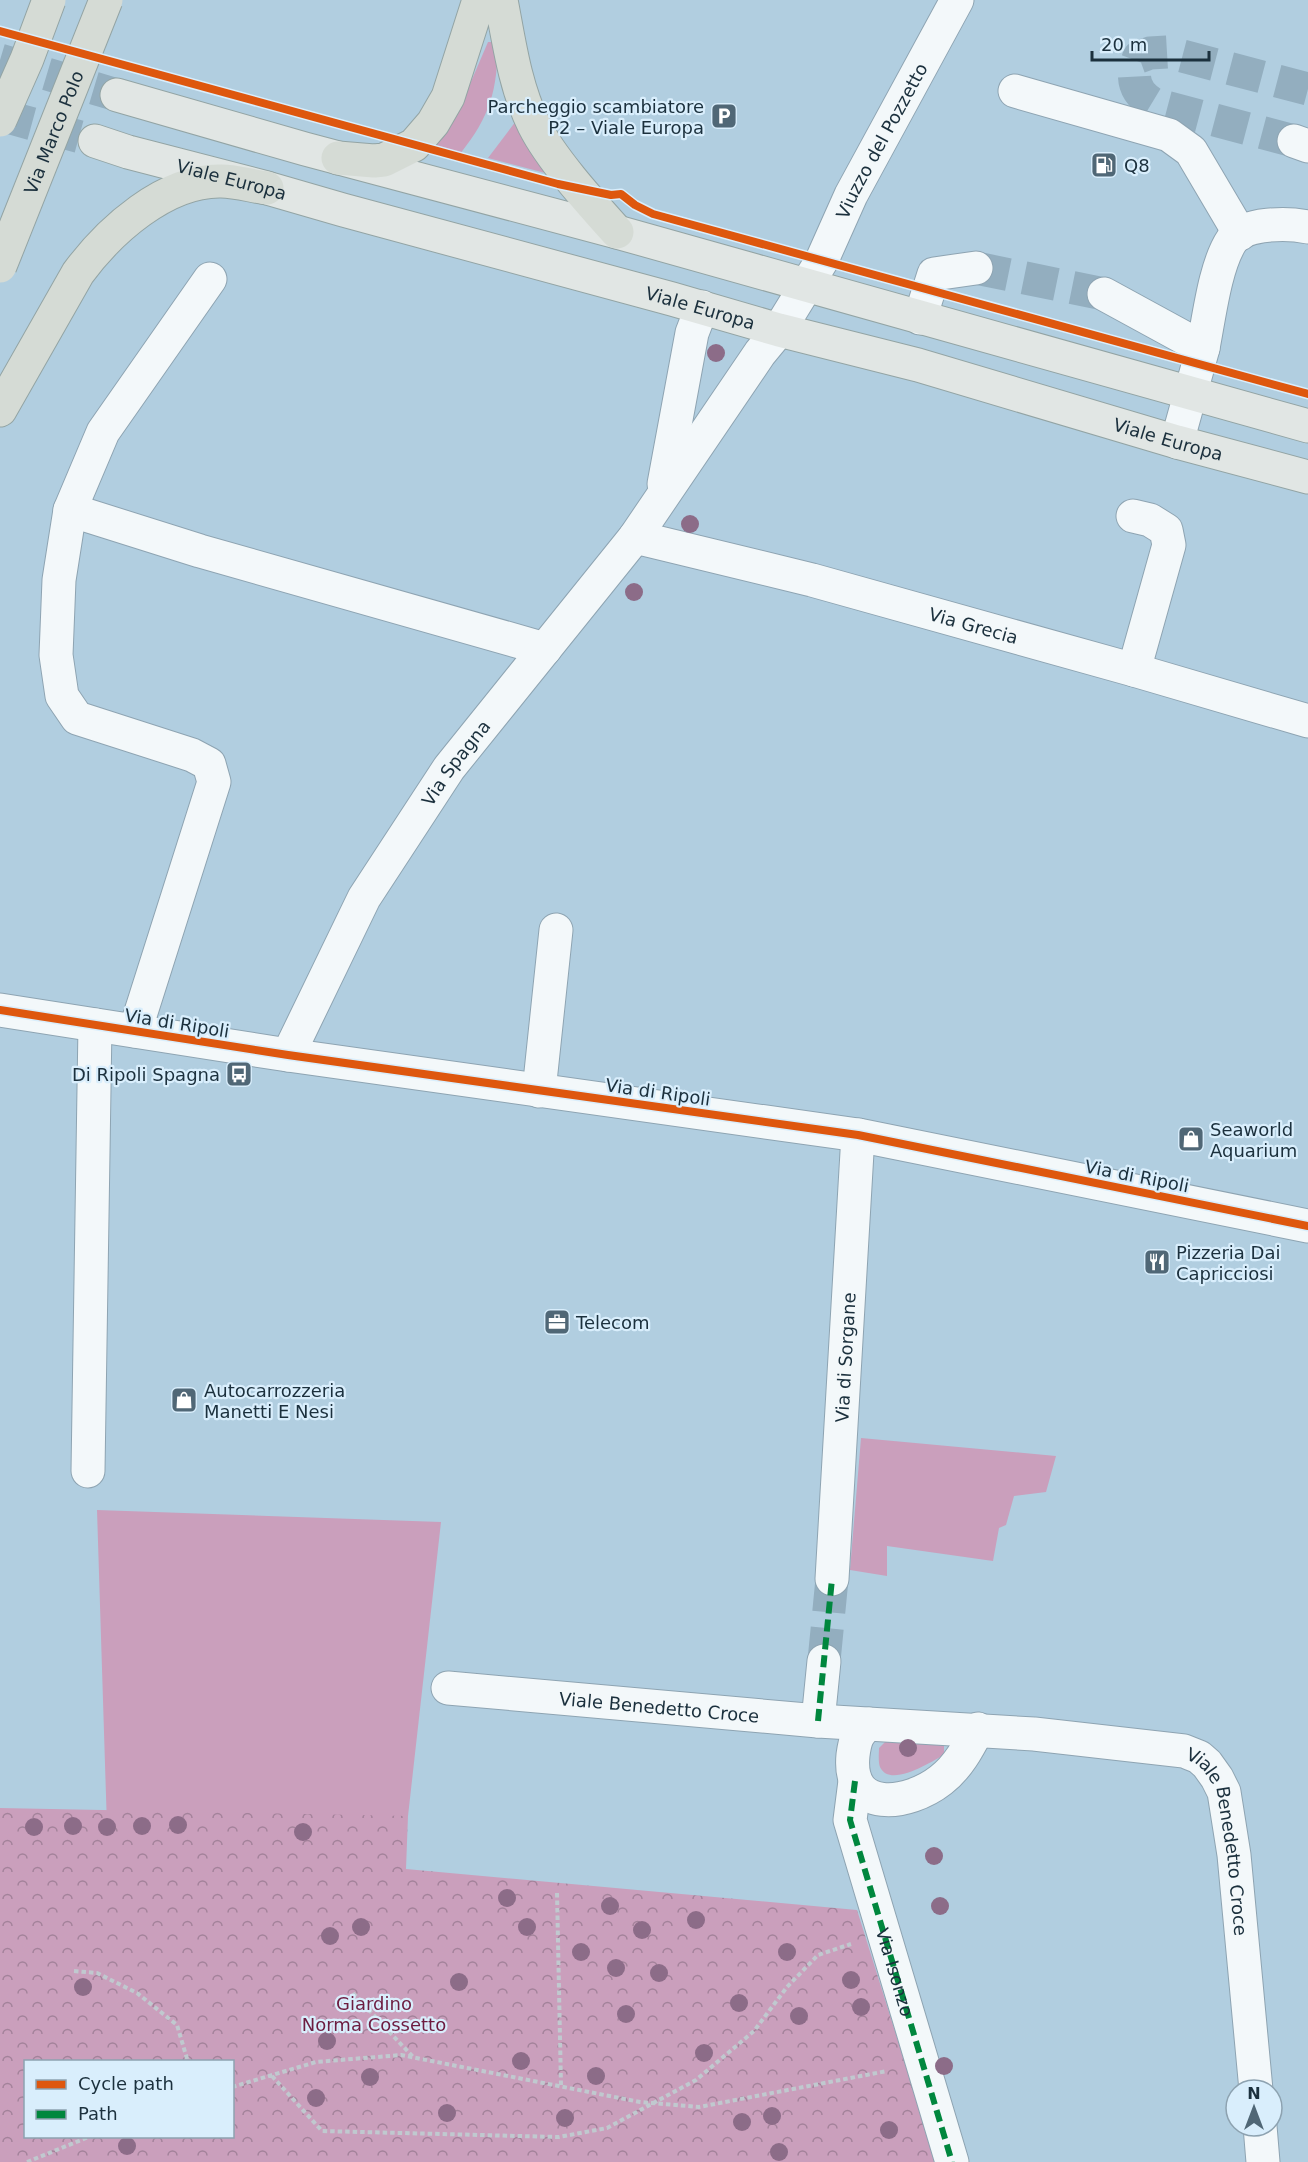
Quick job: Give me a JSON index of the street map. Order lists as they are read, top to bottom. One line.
{"streets":{"highway":["Via Marco Polo"],"main road":["Viale Europa"],"street":["Viuzzo del Pozzetto","Via Grecia","Via Spagna","Via di Ripoli","Via di Sorgane","Viale Benedetto Croce","Via Isonzo"]},"crossings":[["Viuzzo del Pozzetto","Via Spagna"],["Viale Europa","Via Spagna"],["Via Grecia","Via Spagna"],["Via Spagna","Via di Ripoli"],["Via di Ripoli","Via di Sorgane"],["Viale Benedetto Croce","Via Isonzo"]],"parks":["Giardino Norma Cossetto"],"places":{"parking":["Parcheggio scambiatore P2 – Viale Europa"],"fuel station":["Q8"],"bus stop":["Di Ripoli Spagna"],"shop":["Seaworld Aquarium","Autocarrozzeria Manetti E Nesi"],"restaurant":["Pizzeria Dai Capricciosi"],"office":["Telecom"]},"legend":["Cycle path","Path"],"scale_bar":"20 m","north":"top"}
